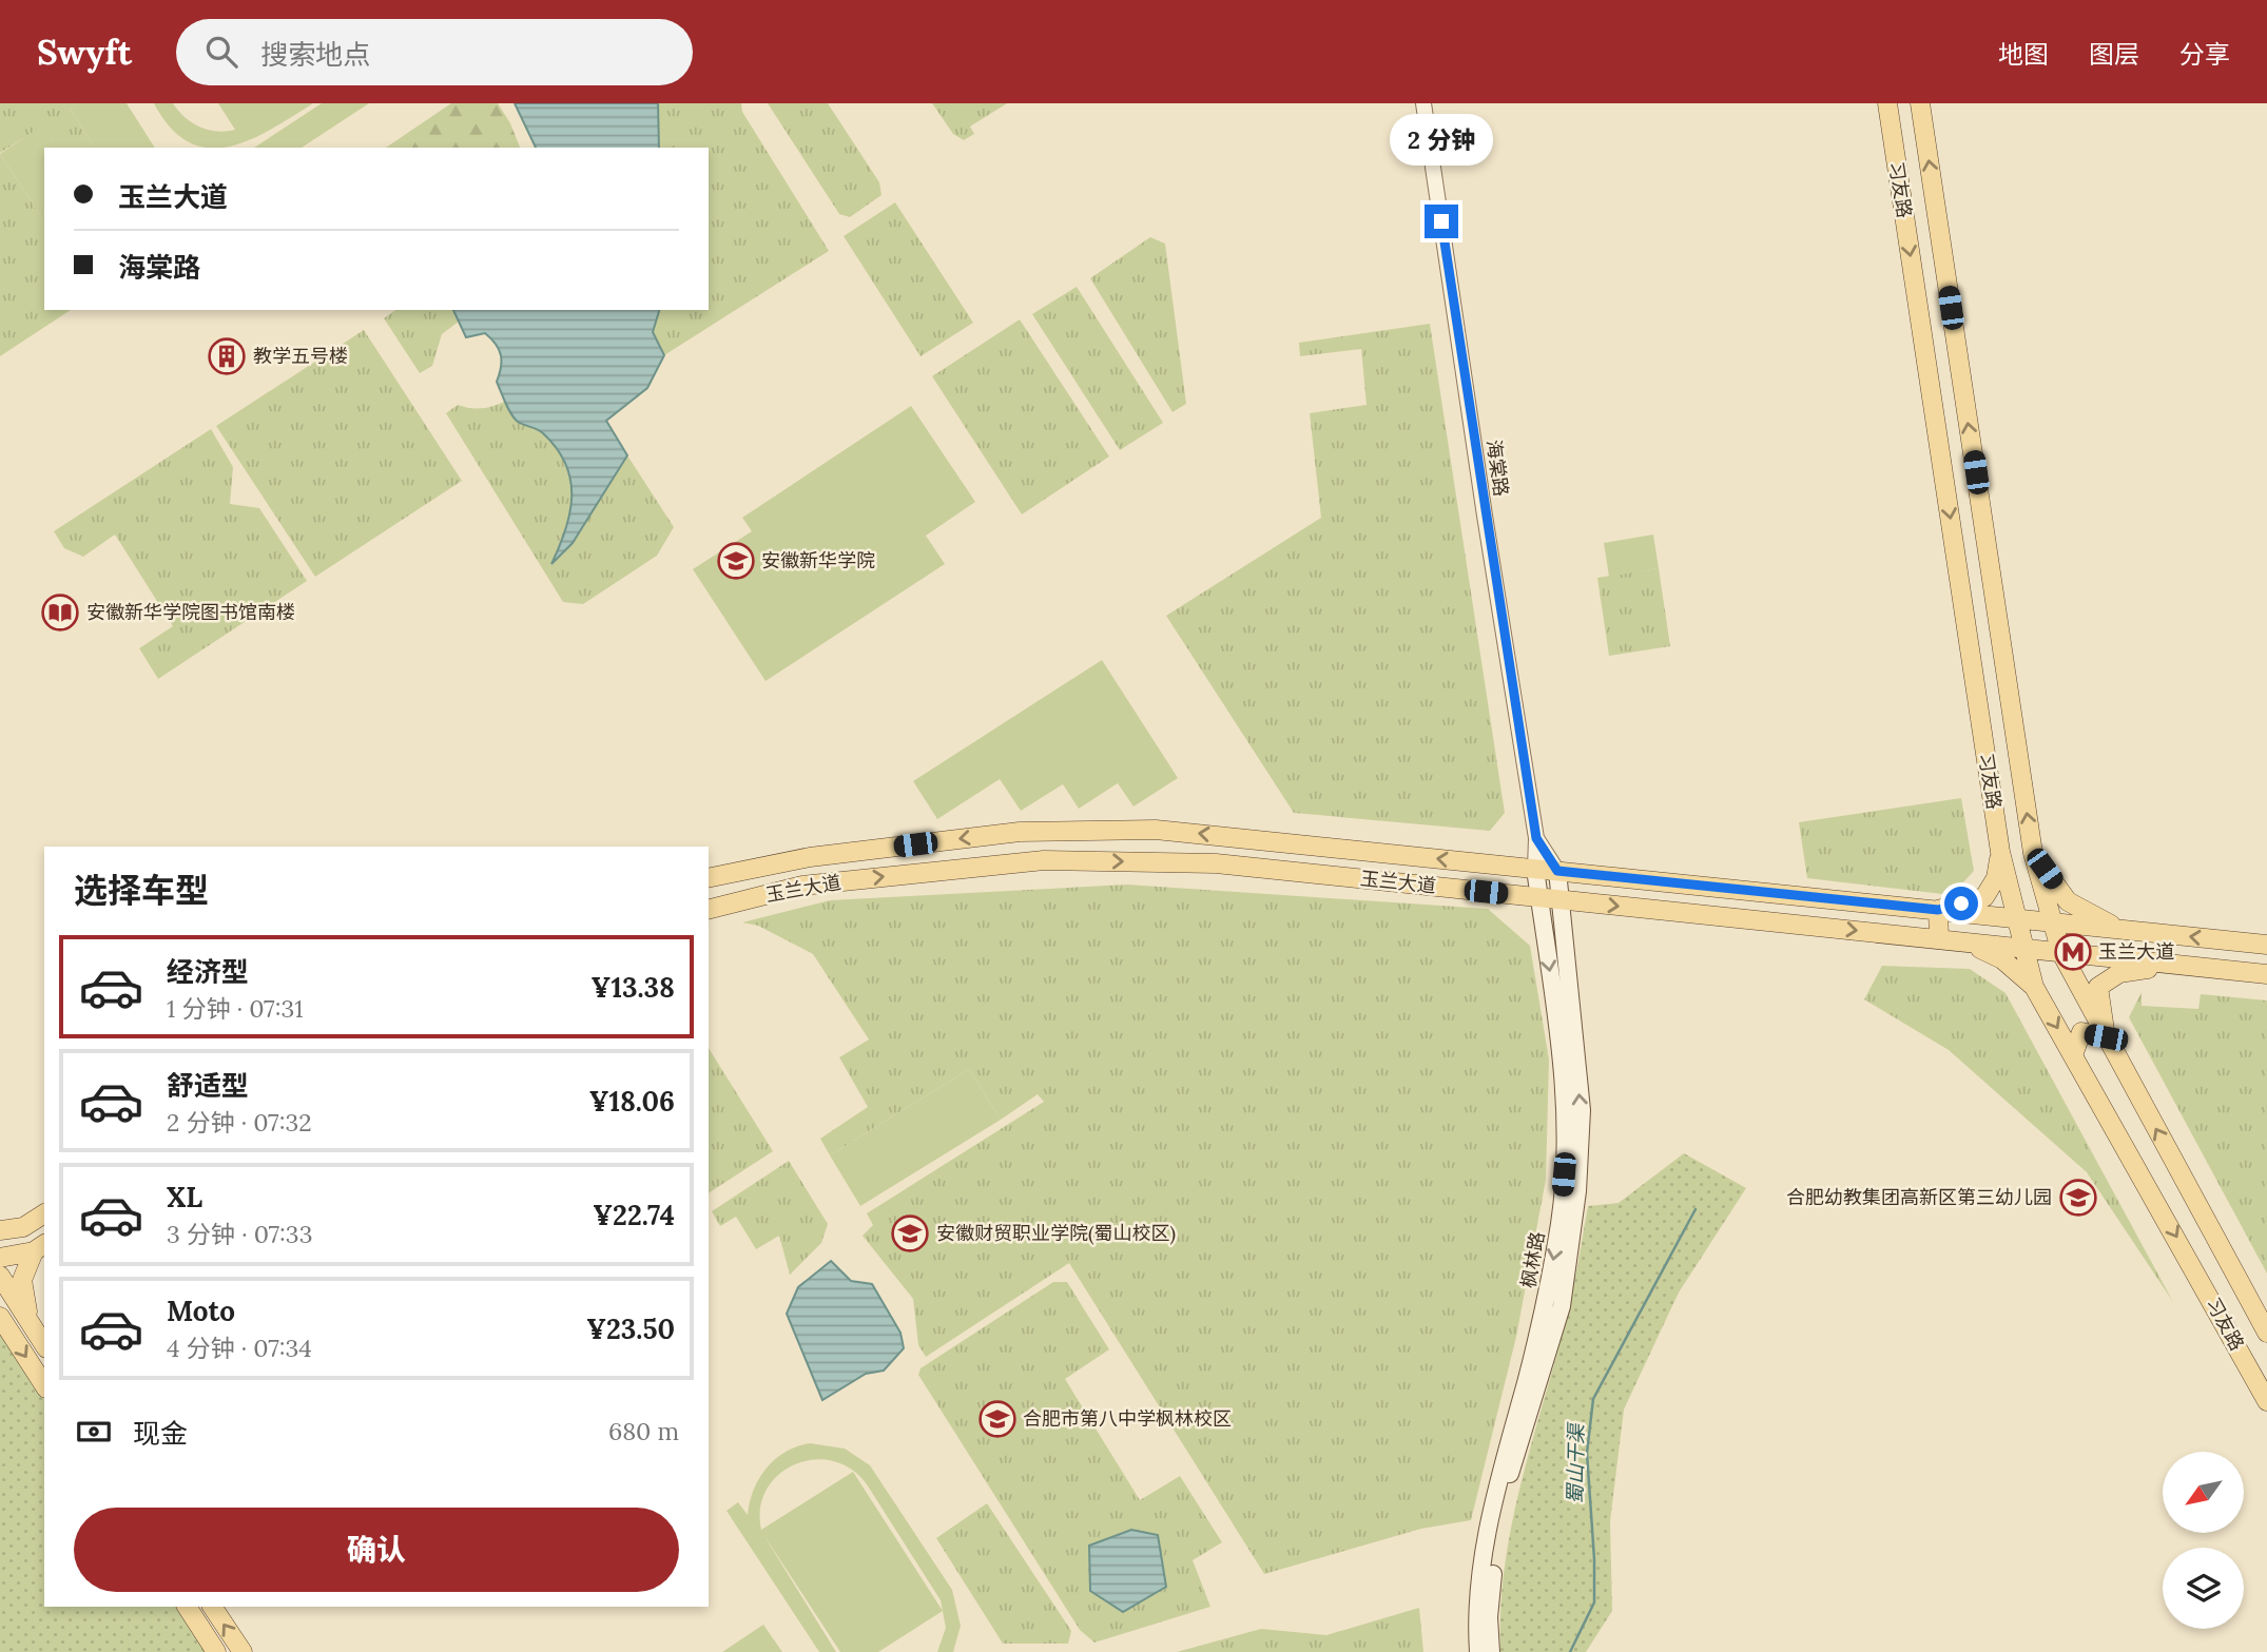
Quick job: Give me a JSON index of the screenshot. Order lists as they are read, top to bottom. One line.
{"streets":{"main road":["习友路","玉兰大道","枫林路"],"street":["海棠路"]},"crossings":[["习友路","玉兰大道"],["海棠路","玉兰大道"],["海棠路","枫林路"],["玉兰大道","枫林路"]],"water":["蜀山干渠"],"places":{"building":["教学五号楼"],"school or university":["安徽新华学院","合肥幼教集团高新区第三幼儿园","安徽财贸职业学院(蜀山校区)","合肥市第八中学枫林校区"],"library":["安徽新华学院图书馆南楼"],"metro station":["玉兰大道"]},"north":"bottom left","page":{"header":"Swyft","search":"搜索地点","nav":["地图","图层","分享"],"bubble":"2 分钟","banner":["玉兰大道","海棠路"],"heading":"选择车型","list":[{"name":"经济型","note":"1 分钟 · 07:31","value":"¥13.38"},{"name":"舒适型","note":"2 分钟 · 07:32","value":"¥18.06"},{"name":"XL","note":"3 分钟 · 07:33","value":"¥22.74"},{"name":"Moto","note":"4 分钟 · 07:34","value":"¥23.50"}],"pay":["现金","680 m"],"buttons":"确认"}}
